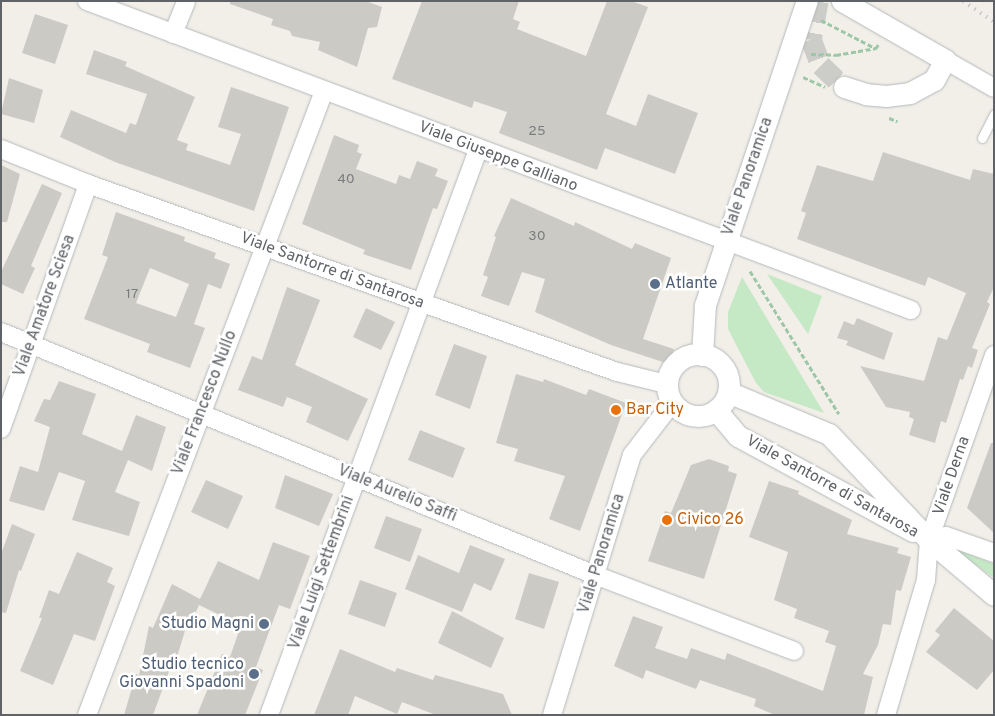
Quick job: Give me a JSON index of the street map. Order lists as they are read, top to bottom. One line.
{"streets":{"street":["Viale Giuseppe Galliano","Viale Panoramica","Viale Santorre di Santarosa","Viale Amatore Sciesa","Viale Francesco Nullo","Viale Derna","Viale Aurelio Saffi","Viale Luigi Settembrini"]},"crossings":[["Viale Giuseppe Galliano","Viale Panoramica"],["Viale Giuseppe Galliano","Viale Francesco Nullo"],["Viale Giuseppe Galliano","Viale Luigi Settembrini"],["Viale Panoramica","Viale Santorre di Santarosa"],["Viale Panoramica","Viale Aurelio Saffi"],["Viale Santorre di Santarosa","Viale Amatore Sciesa"],["Viale Santorre di Santarosa","Viale Francesco Nullo"],["Viale Santorre di Santarosa","Viale Derna"],["Viale Santorre di Santarosa","Viale Luigi Settembrini"],["Viale Amatore Sciesa","Viale Aurelio Saffi"],["Viale Francesco Nullo","Viale Aurelio Saffi"],["Viale Aurelio Saffi","Viale Luigi Settembrini"]],"places":["Atlante","Bar City","Civico 26","Studio Magni","Studio tecnico Giovanni Spadoni"],"house_numbers":["25","40","30","17"]}
